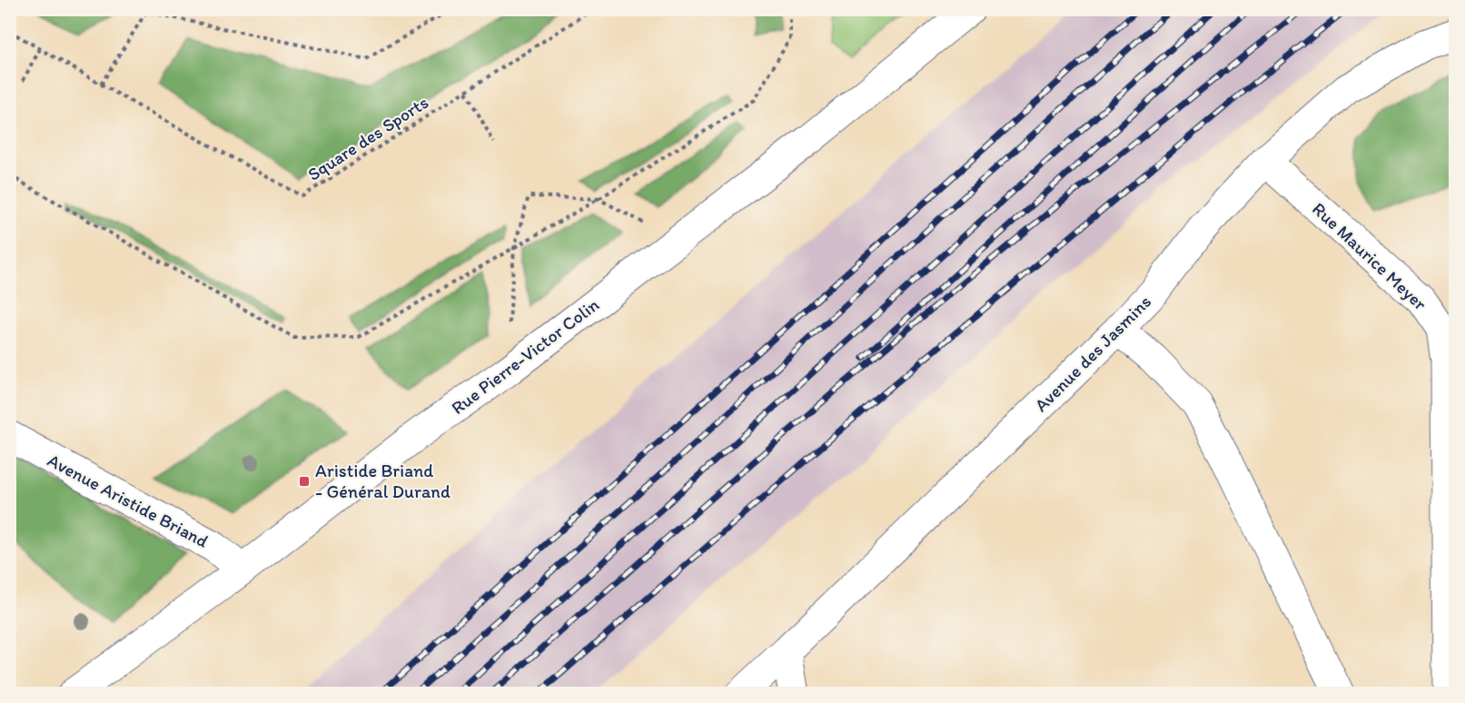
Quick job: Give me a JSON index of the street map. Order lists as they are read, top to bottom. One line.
{"streets":{"street":["Rue Maurice Meyer","Avenue des Jasmins","Rue Pierre-Victor Colin","Avenue Aristide Briand"],"path":["Square des Sports"]},"crossings":[["Rue Maurice Meyer","Avenue des Jasmins"],["Rue Pierre-Victor Colin","Avenue Aristide Briand"]],"places":{"transit":["Aristide Briand - Général Durand"]}}
